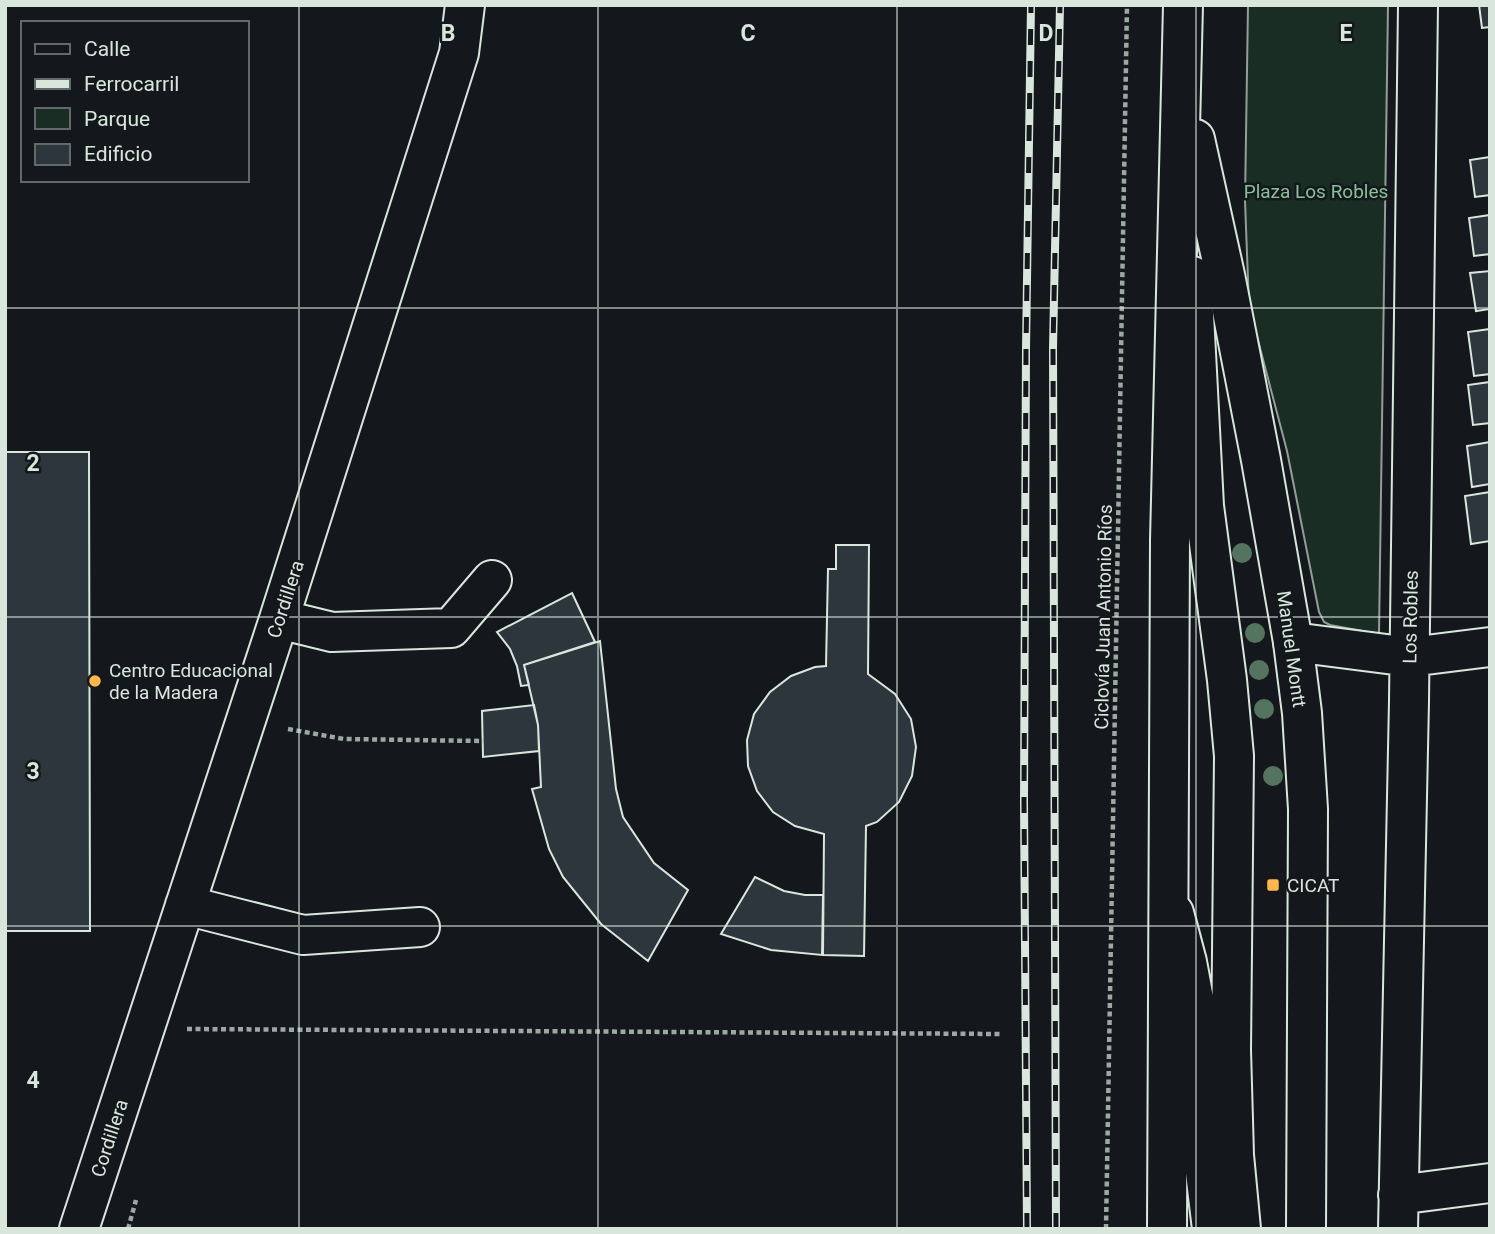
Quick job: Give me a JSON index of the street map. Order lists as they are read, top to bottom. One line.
{"streets":{"street":["Cordillera","Los Robles","Manuel Montt"],"path":["Ciclovía Juan Antonio Ríos"]},"parks":["Plaza Los Robles"],"places":{"other":["Centro Educacional de la Madera"],"transit":["CICAT"]},"legend":["Calle","Ferrocarril","Parque","Edificio"],"grid":{"columns":["B","C","D","E"],"rows":["2","3","4"]}}
